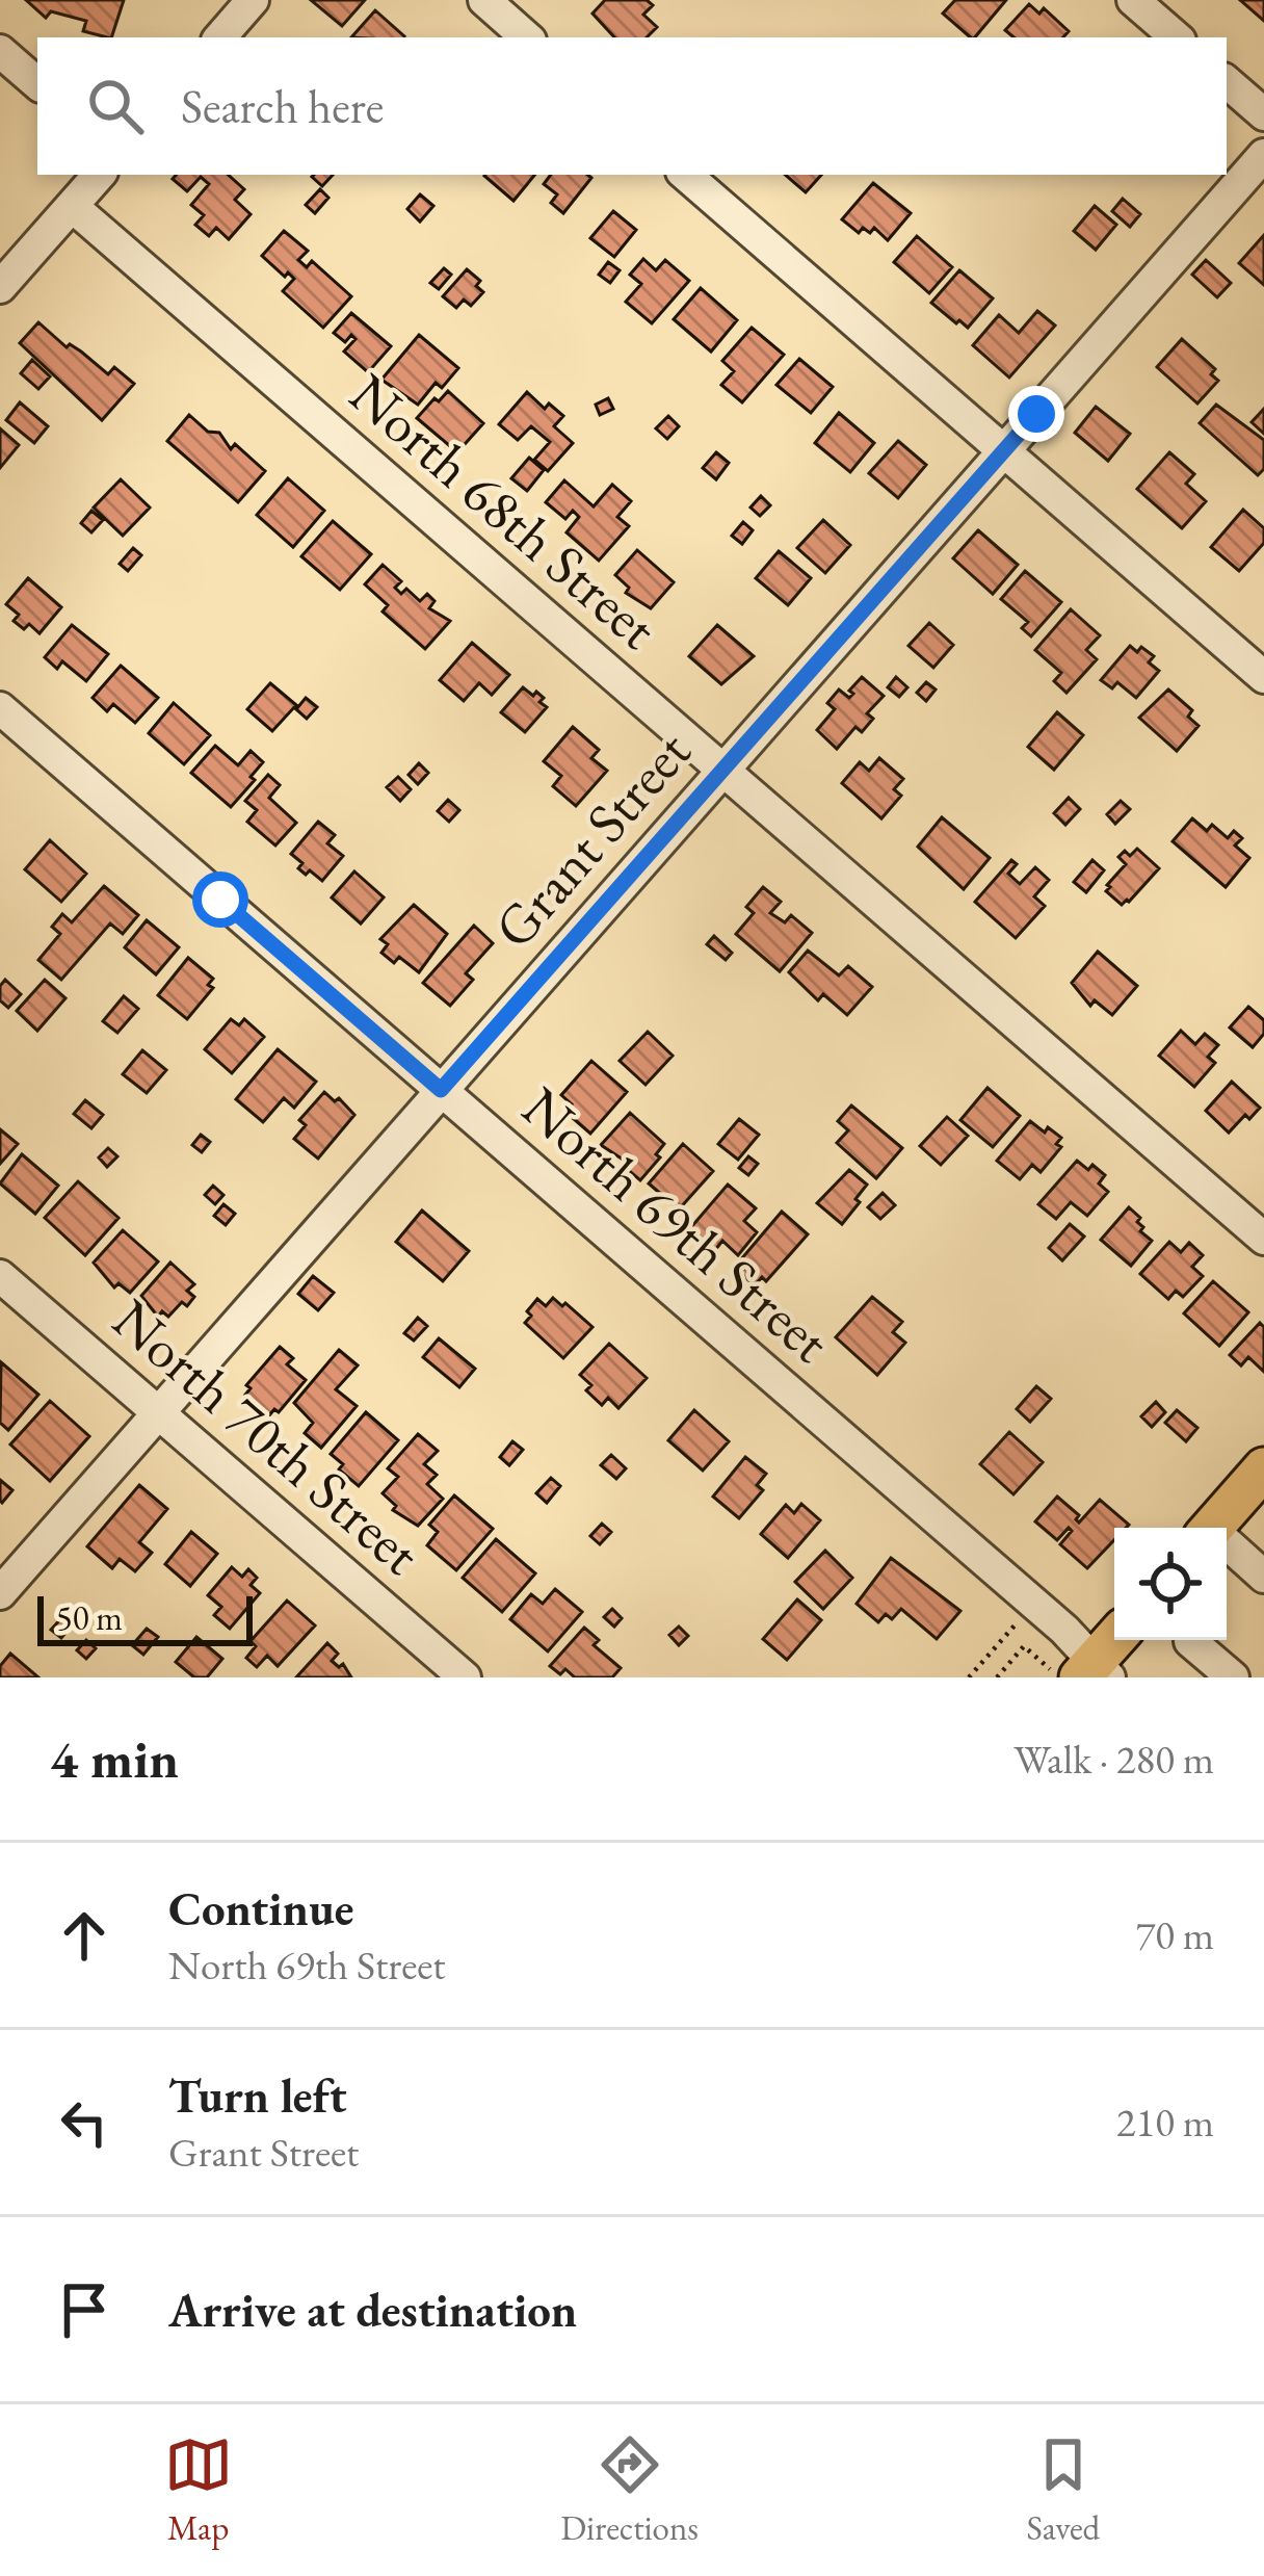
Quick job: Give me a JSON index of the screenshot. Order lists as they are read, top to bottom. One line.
{"streets":{"street":["North 68th Street","Grant Street","North 69th Street","North 70th Street"]},"crossings":[["North 68th Street","Grant Street"],["Grant Street","North 69th Street"],["Grant Street","North 70th Street"]],"scale_bar":"50 m","page":{"search":"Search here","scale":"50 m","heading":["4 min","Walk · 280 m"],"list":[["Continue","North 69th Street","70 m"],["Turn left","Grant Street","210 m"],"Arrive at destination"],"nav":["Map","Directions","Saved"]}}
